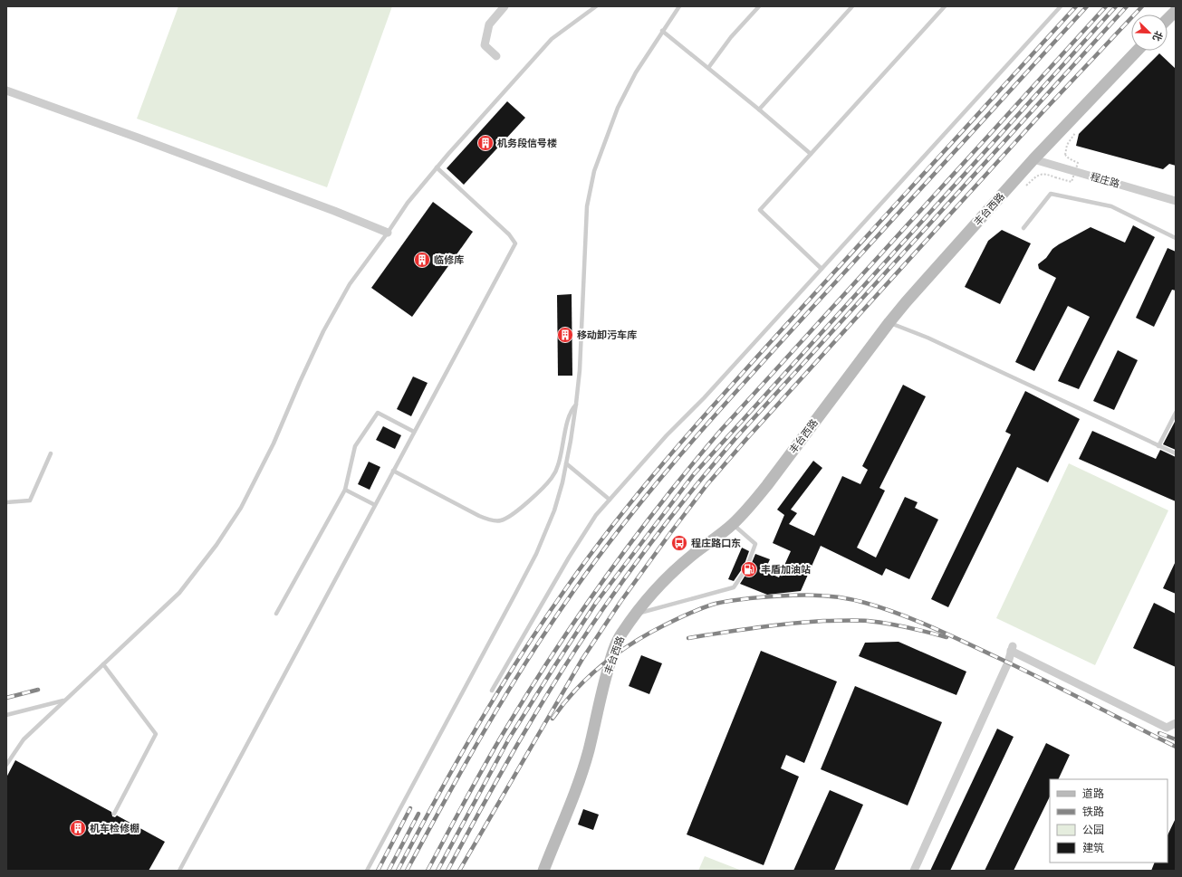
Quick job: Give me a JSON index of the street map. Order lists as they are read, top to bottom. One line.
{"streets":{"main road":["丰台西路"],"street":["程庄路"]},"crossings":[["程庄路","丰台西路"]],"places":{"building":["机务段信号楼","临修库","移动卸污车库","机车检修棚"],"bus stop":["程庄路口东"],"fuel station":["丰盾加油站"]},"legend":["道路","铁路","公园","建筑"],"north":"bottom right"}
